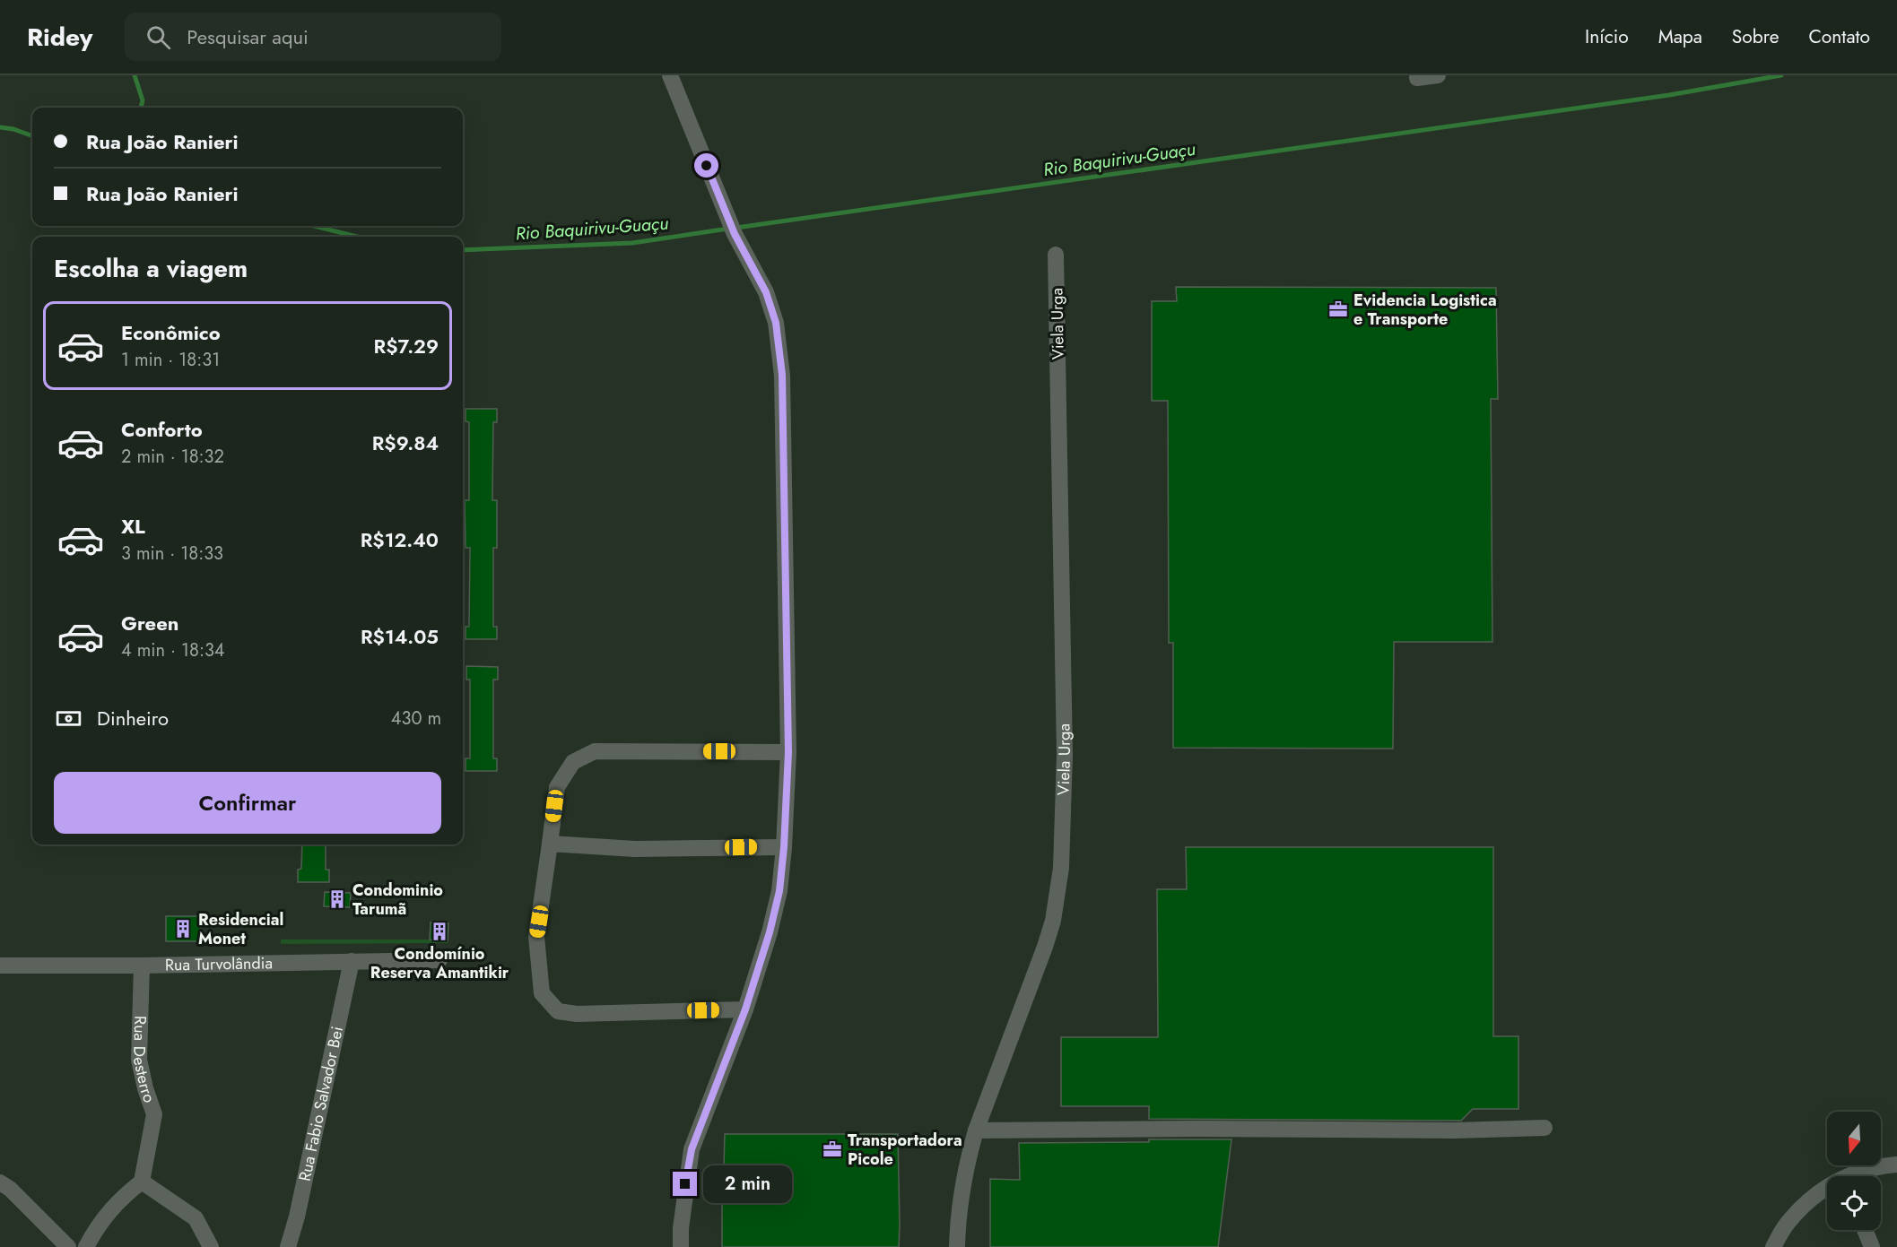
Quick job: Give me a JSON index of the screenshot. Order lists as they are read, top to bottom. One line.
{"streets":{"street":["Viela Urga","Rua Turvolândia","Rua Desterro","Rua Fabio Salvador Bei"]},"crossings":[["Rua Turvolândia","Rua Desterro"],["Rua Turvolândia","Rua Fabio Salvador Bei"]],"water":["Rio Baquirivu-Guaçu"],"places":{"office":["Evidencia Logistica e Transporte","Transportadora Picole"],"building":["Condominio Tarumã","Residencial Monet","Condomínio Reserva Amantikir"]},"north":"bottom","page":{"header":"Ridey","search":"Pesquisar aqui","nav":["Início","Mapa","Sobre","Contato"],"banner":["Rua João Ranieri","Rua João Ranieri"],"heading":"Escolha a viagem","list":[{"name":"Econômico","note":"1 min · 18:31","value":"R$7.29"},{"name":"Conforto","note":"2 min · 18:32","value":"R$9.84"},{"name":"XL","note":"3 min · 18:33","value":"R$12.40"},{"name":"Green","note":"4 min · 18:34","value":"R$14.05"}],"pay":["Dinheiro","430 m"],"buttons":"Confirmar","bubble":"2 min"}}
